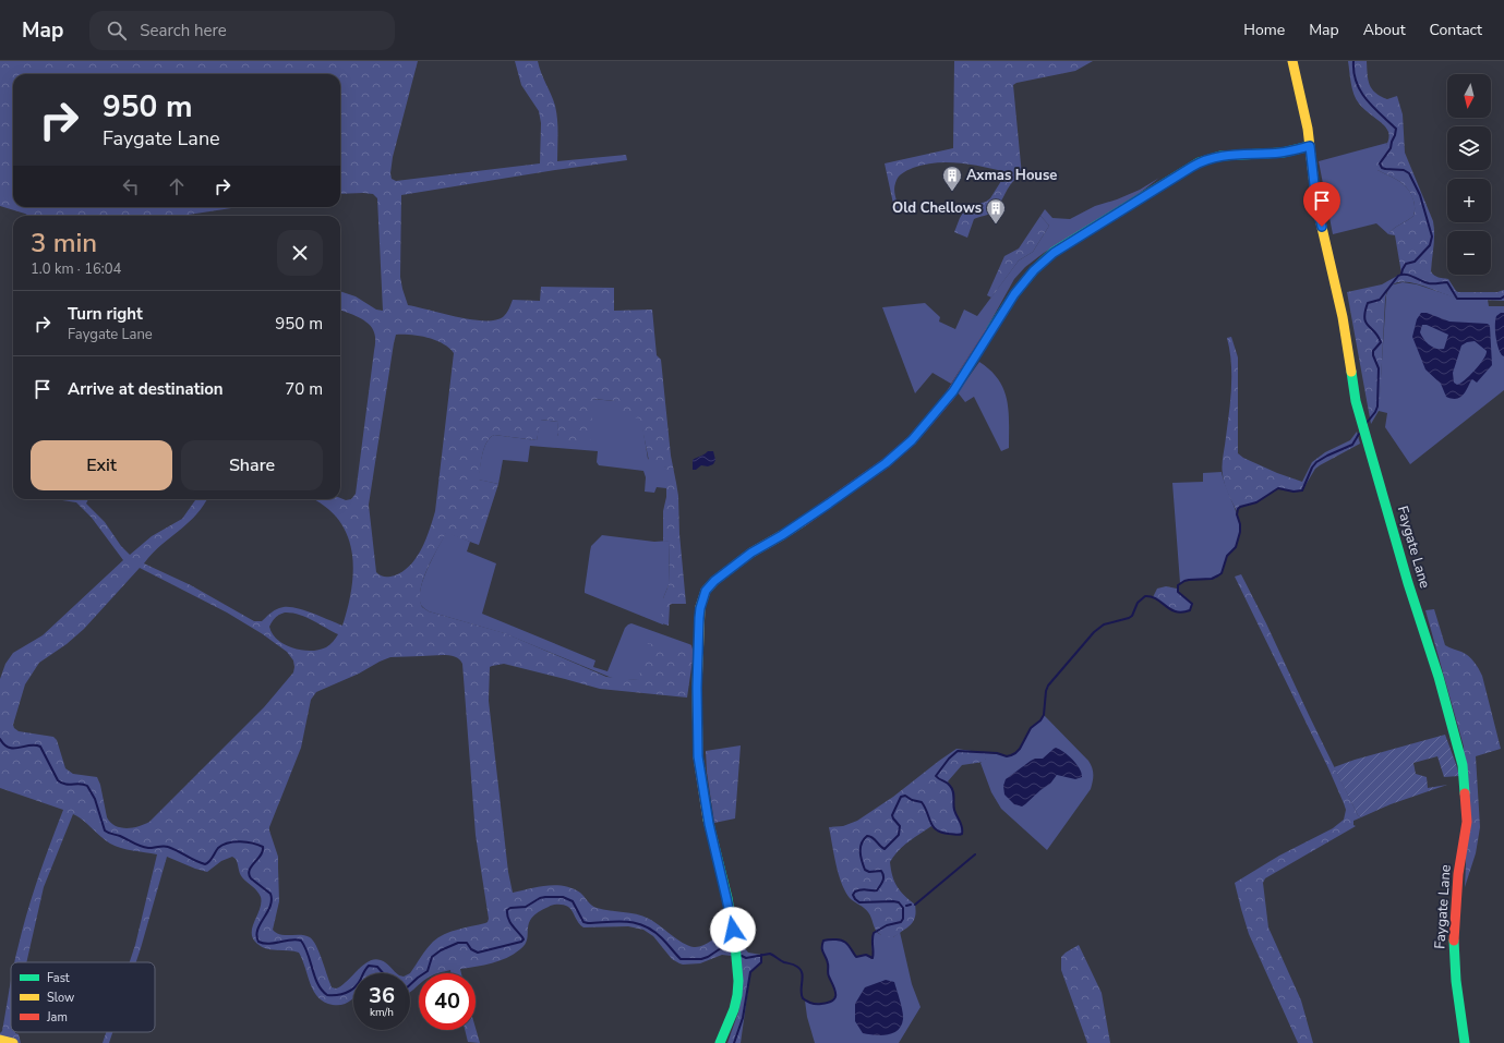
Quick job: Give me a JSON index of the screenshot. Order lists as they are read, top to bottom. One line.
{"streets":{"street":["Faygate Lane"]},"places":{"building":["Axmas House","Old Chellows"]},"legend":["Fast","Slow","Jam"],"north":"bottom","page":{"header":"Map","search":"Search here","nav":["Home","Map","About","Contact"],"map_buttons":["+","−"],"turn":["950 m","Faygate Lane"],"heading":["3 min","1.0 km · 16:04"],"list":[{"name":"Turn right","note":"Faygate Lane","value":"950 m"},{"name":"Arrive at destination","value":"70 m"}],"buttons":["Exit","Share"],"speed":"36 km/h","limit":"40"}}
